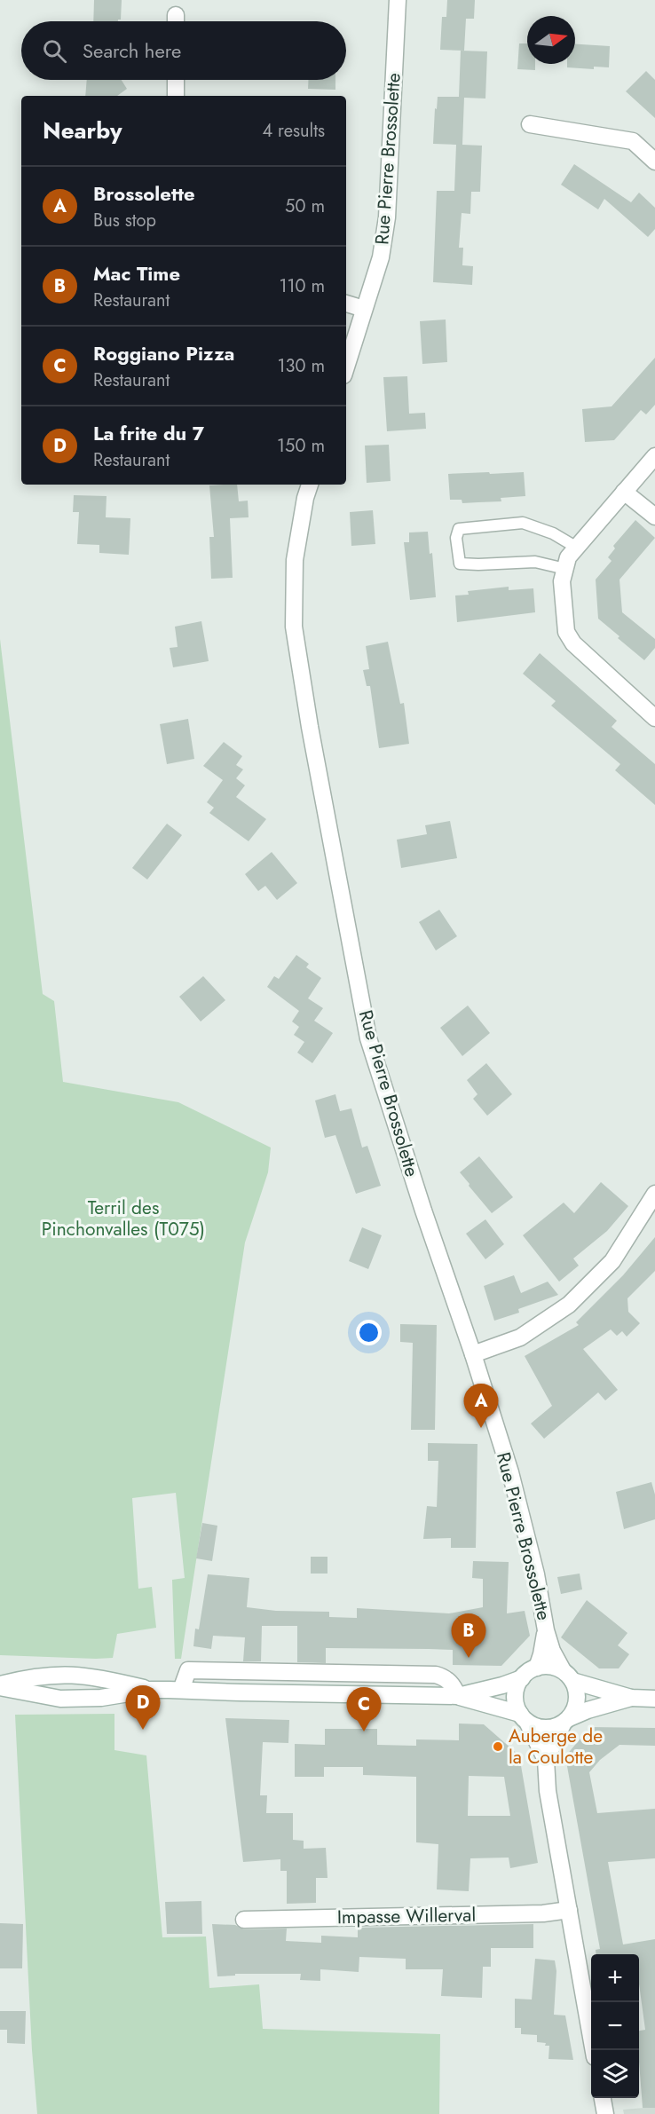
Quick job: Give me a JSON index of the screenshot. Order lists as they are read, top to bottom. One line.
{"streets":{"street":["Rue Pierre Brossolette","Impasse Willerval"]},"parks":["Terril des Pinchonvalles (T075)"],"places":["Auberge de la Coulotte"],"north":"right","page":{"search":"Search here","heading":["Nearby","4 results"],"list":[{"mark":"A","name":"Brossolette","note":"Bus stop","value":"50 m"},{"mark":"B","name":"Mac Time","note":"Restaurant","value":"110 m"},{"mark":"C","name":"Roggiano Pizza","note":"Restaurant","value":"130 m"},{"mark":"D","name":"La frite du 7","note":"Restaurant","value":"150 m"}],"pins":["A","B","D","C"],"map_buttons":["+","−"]}}
